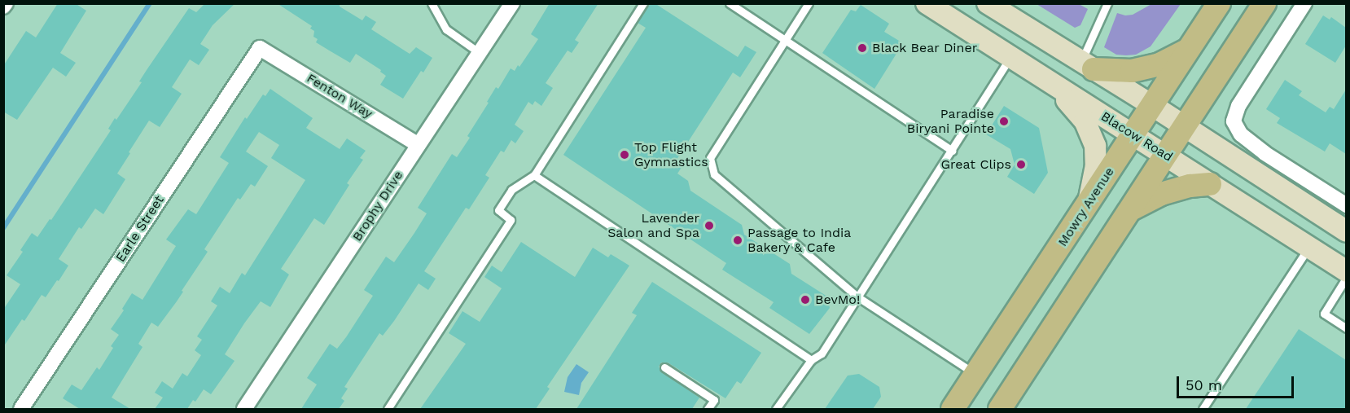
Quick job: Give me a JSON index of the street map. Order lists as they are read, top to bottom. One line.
{"streets":{"main road":["Blacow Road","Mowry Avenue"],"street":["Fenton Way","Brophy Drive","Earle Street"]},"crossings":[["Fenton Way","Brophy Drive"],["Fenton Way","Earle Street"],["Blacow Road","Mowry Avenue"]],"places":["Black Bear Diner","Paradise Biryani Pointe","Top Flight Gymnastics","Great Clips","Lavender Salon and Spa","Passage to India Bakery & Cafe","BevMo!"],"scale_bar":"50 m"}
